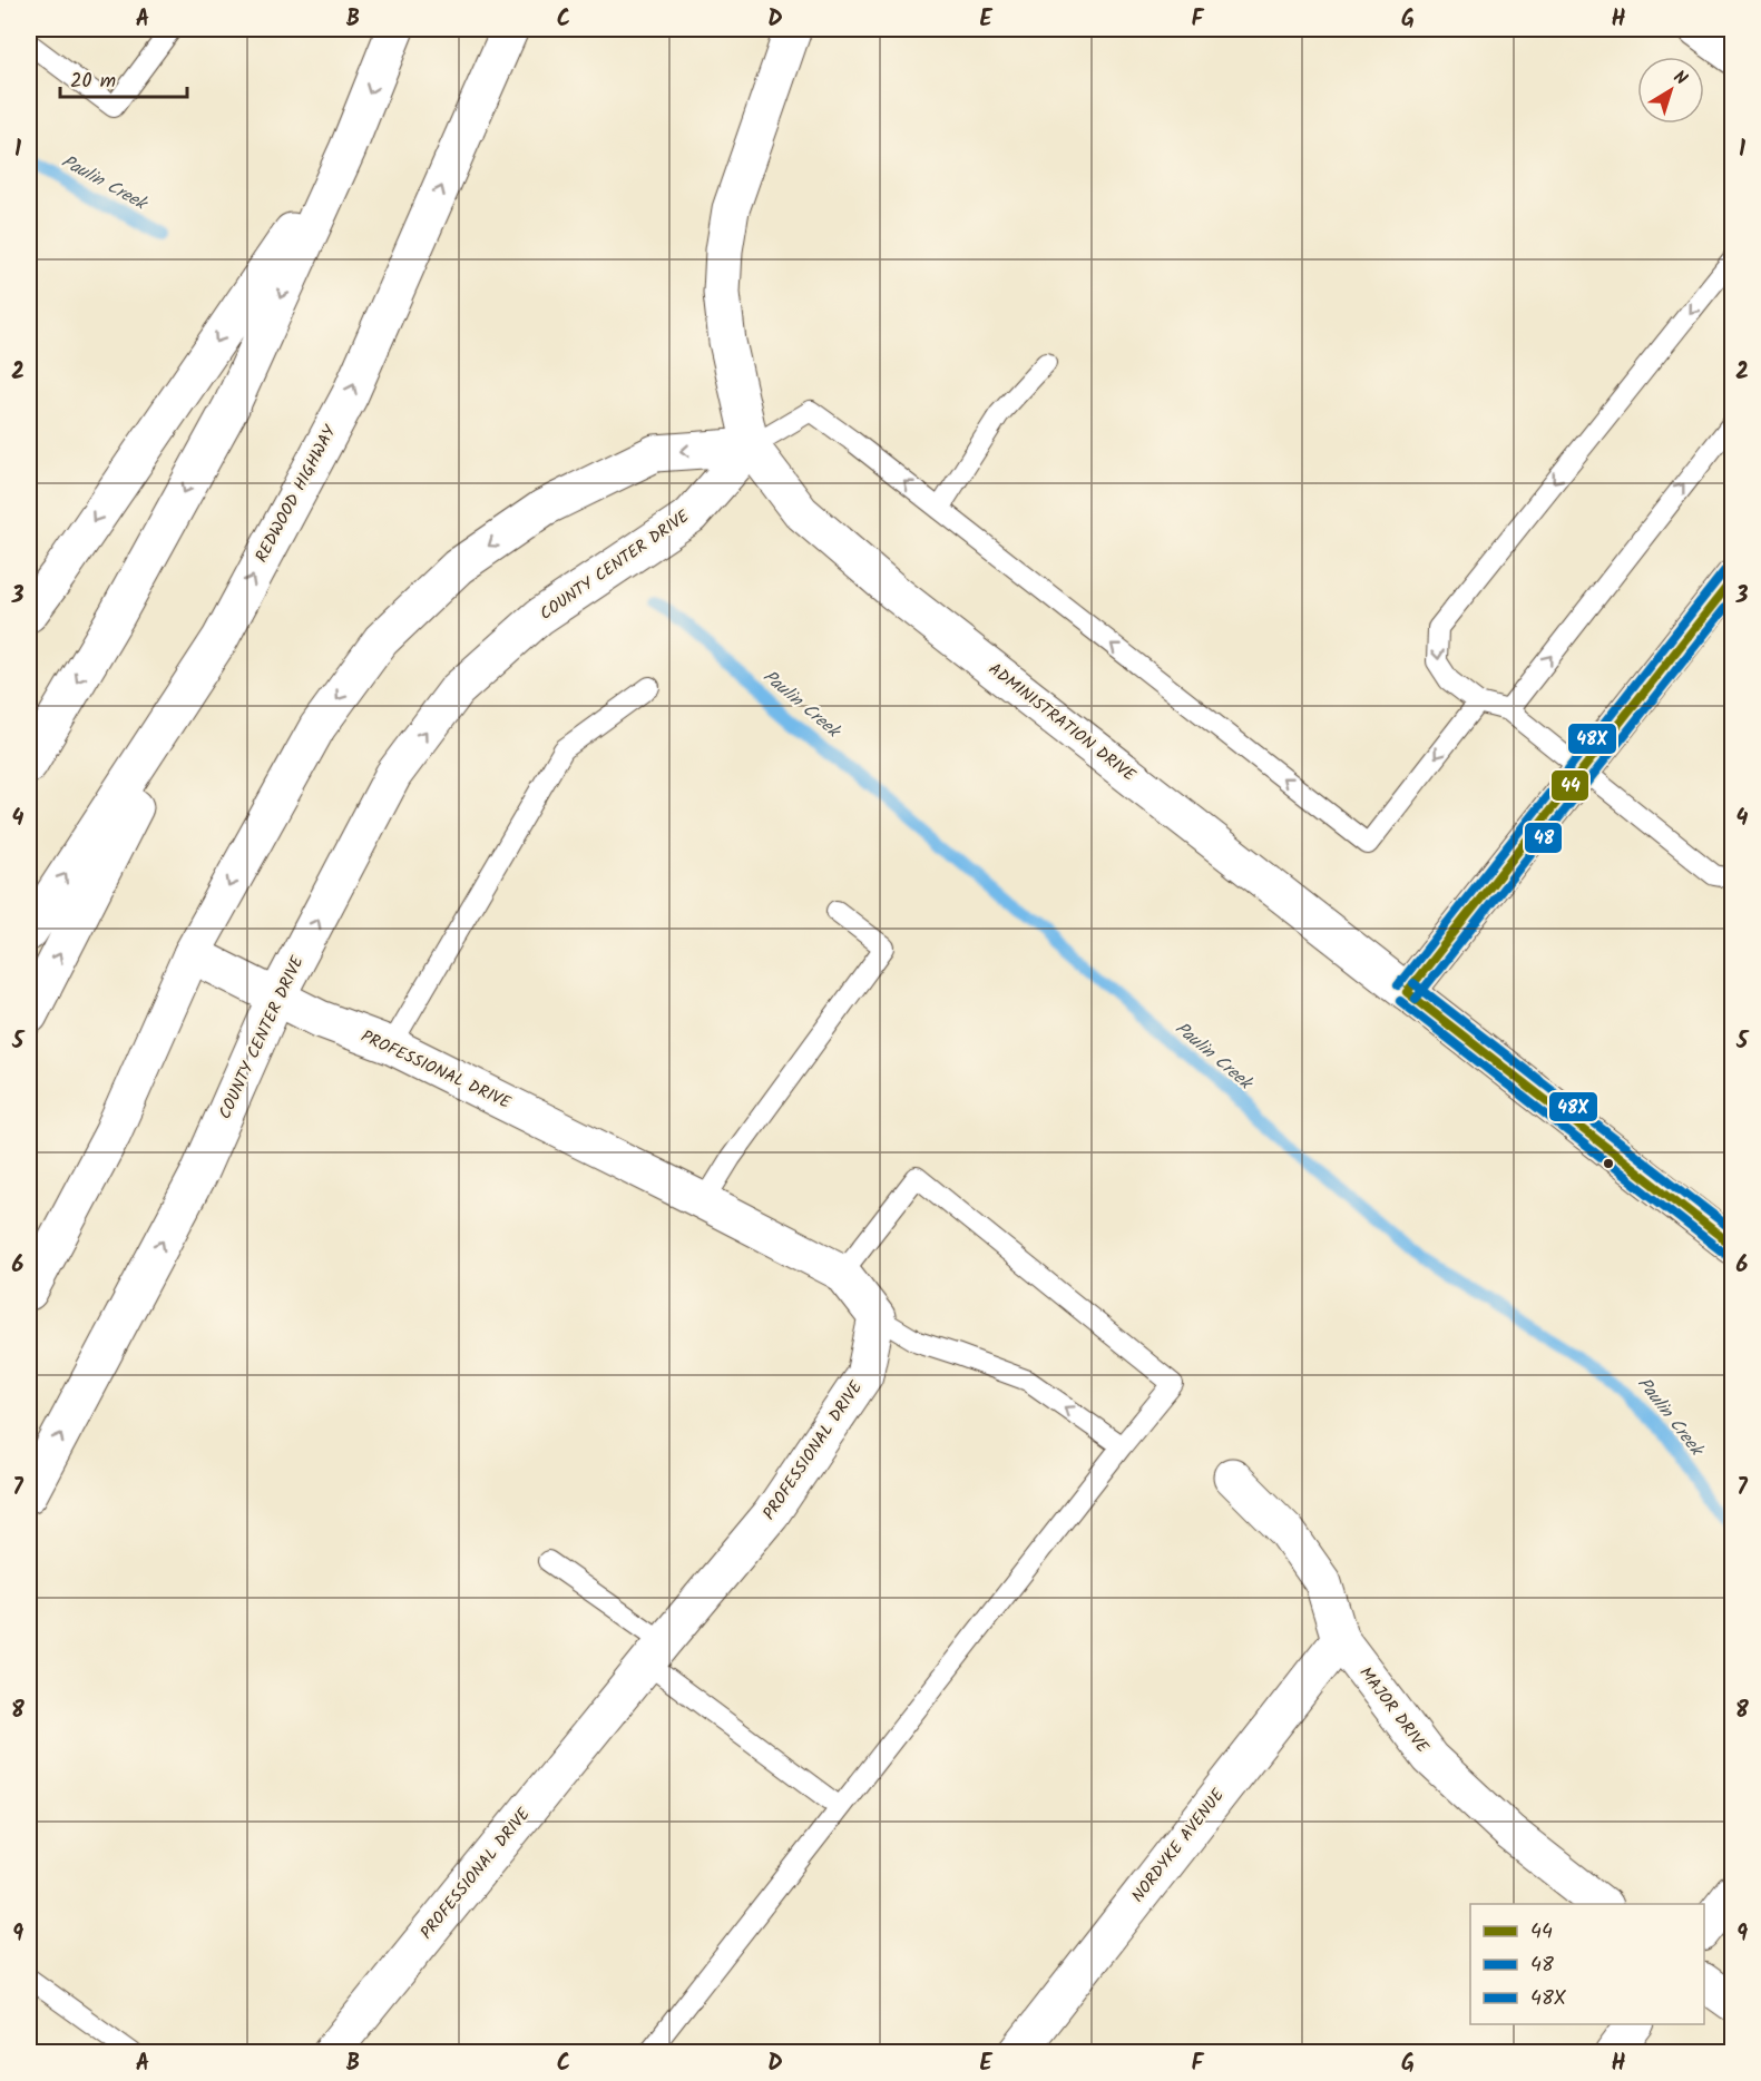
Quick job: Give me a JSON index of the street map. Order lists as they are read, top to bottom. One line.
{"streets":{"main road":["REDWOOD HIGHWAY","COUNTY CENTER DRIVE","ADMINISTRATION DRIVE","PROFESSIONAL DRIVE","MAJOR DRIVE","NORDYKE AVENUE"]},"crossings":[["COUNTY CENTER DRIVE","ADMINISTRATION DRIVE"],["COUNTY CENTER DRIVE","PROFESSIONAL DRIVE"],["MAJOR DRIVE","NORDYKE AVENUE"]],"water":["Paulin Creek"],"lines":["transit line 48X","transit line 44","transit line 48"],"legend":["44","48","48X"],"scale_bar":"20 m","north":"top right","grid":{"columns":["A","B","C","D","E","F","G","H"],"rows":["1","2","3","4","5","6","7","8","9"]}}
